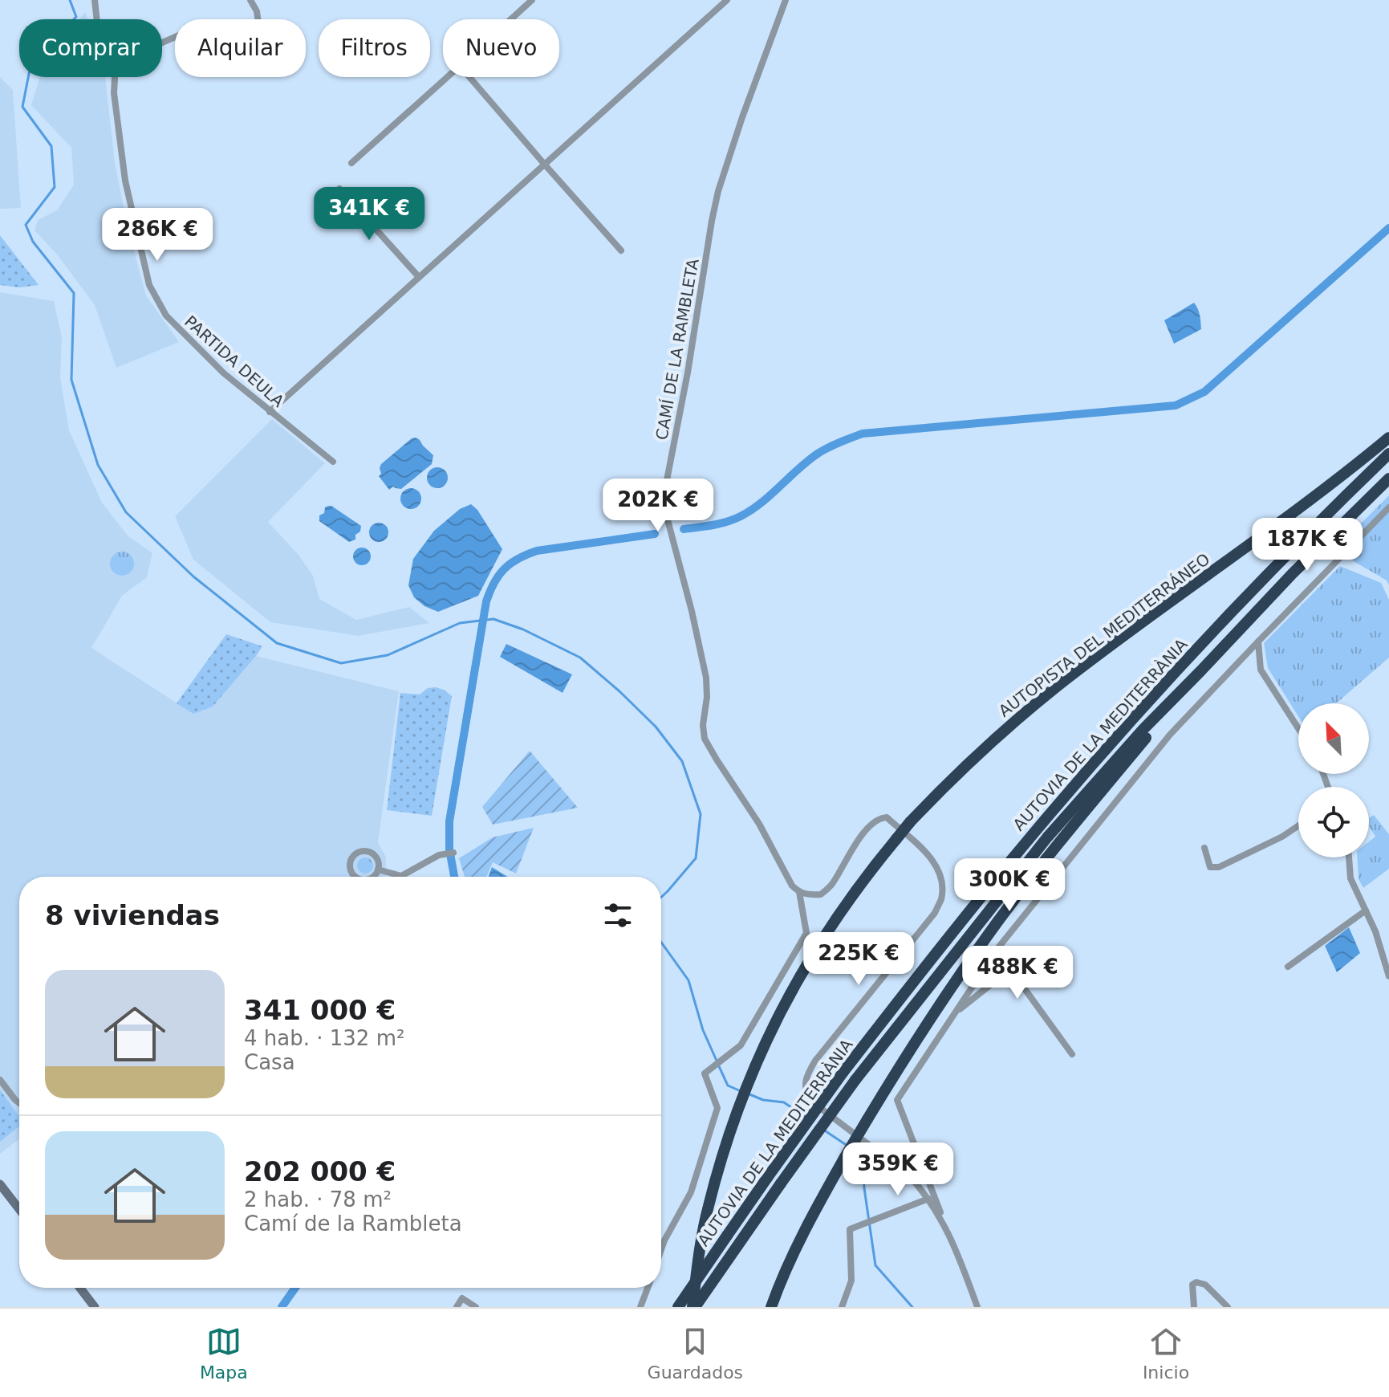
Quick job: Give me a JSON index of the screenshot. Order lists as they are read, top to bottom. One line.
{"streets":{"highway":["AUTOPISTA DEL MEDITERRÁNEO","AUTOVIA DE LA MEDITERRÀNIA"],"street":["CAMÍ DE LA RAMBLETA","PARTIDA DEULA"]},"crossings":[["AUTOPISTA DEL MEDITERRÁNEO","AUTOVIA DE LA MEDITERRÀNIA"]],"north":"top left","page":{"chip":["Comprar","Alquilar","Filtros","Nuevo"],"price":["341K €","286K €","202K €","187K €","300K €","225K €","488K €","359K €"],"heading":"8 viviendas","list":[{"name":"341 000 €","note":"4 hab. · 132 m² · Casa"},{"name":"202 000 €","note":"2 hab. · 78 m² · Camí de la Rambleta"}],"tabs":["Mapa","Guardados","Inicio"]}}
